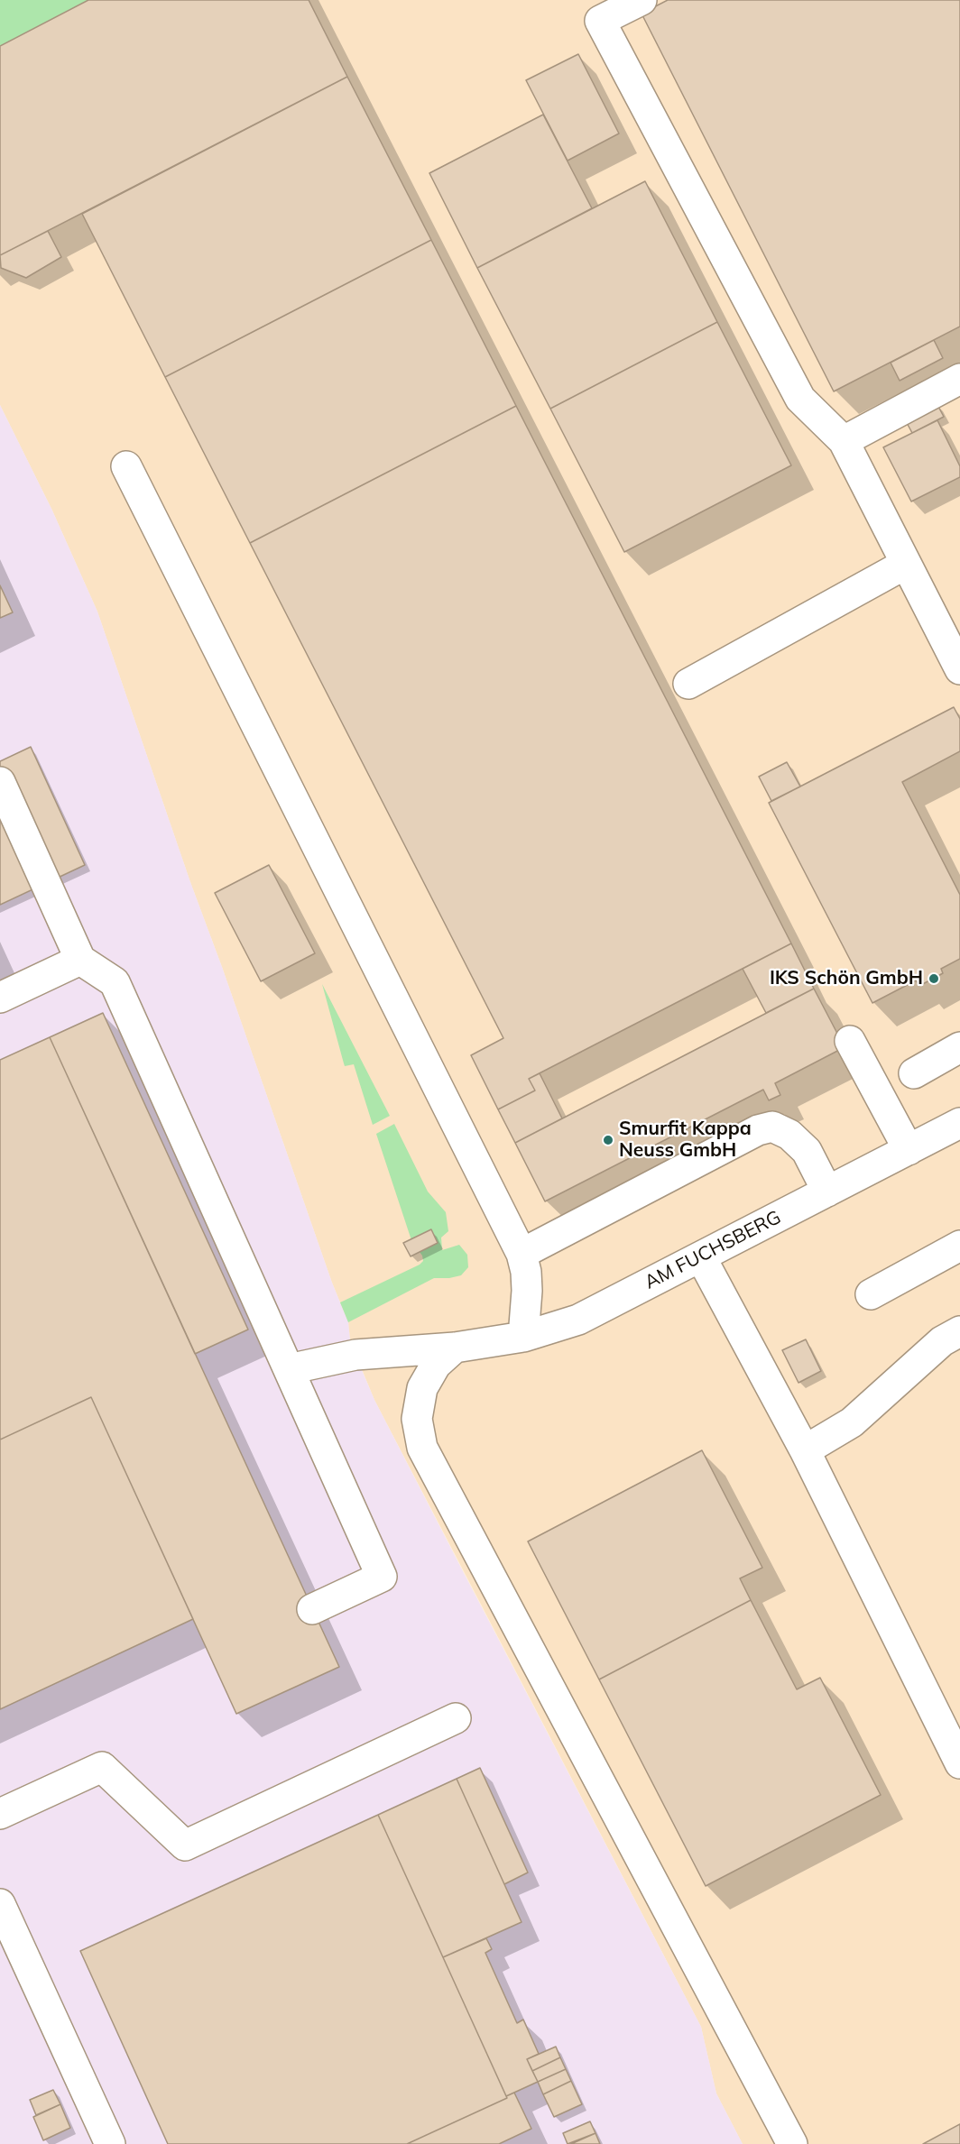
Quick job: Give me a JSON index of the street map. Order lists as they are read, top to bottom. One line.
{"streets":{"street":["AM FUCHSBERG"]},"places":["IKS Schön GmbH","Smurfit Kappa Neuss GmbH"]}
